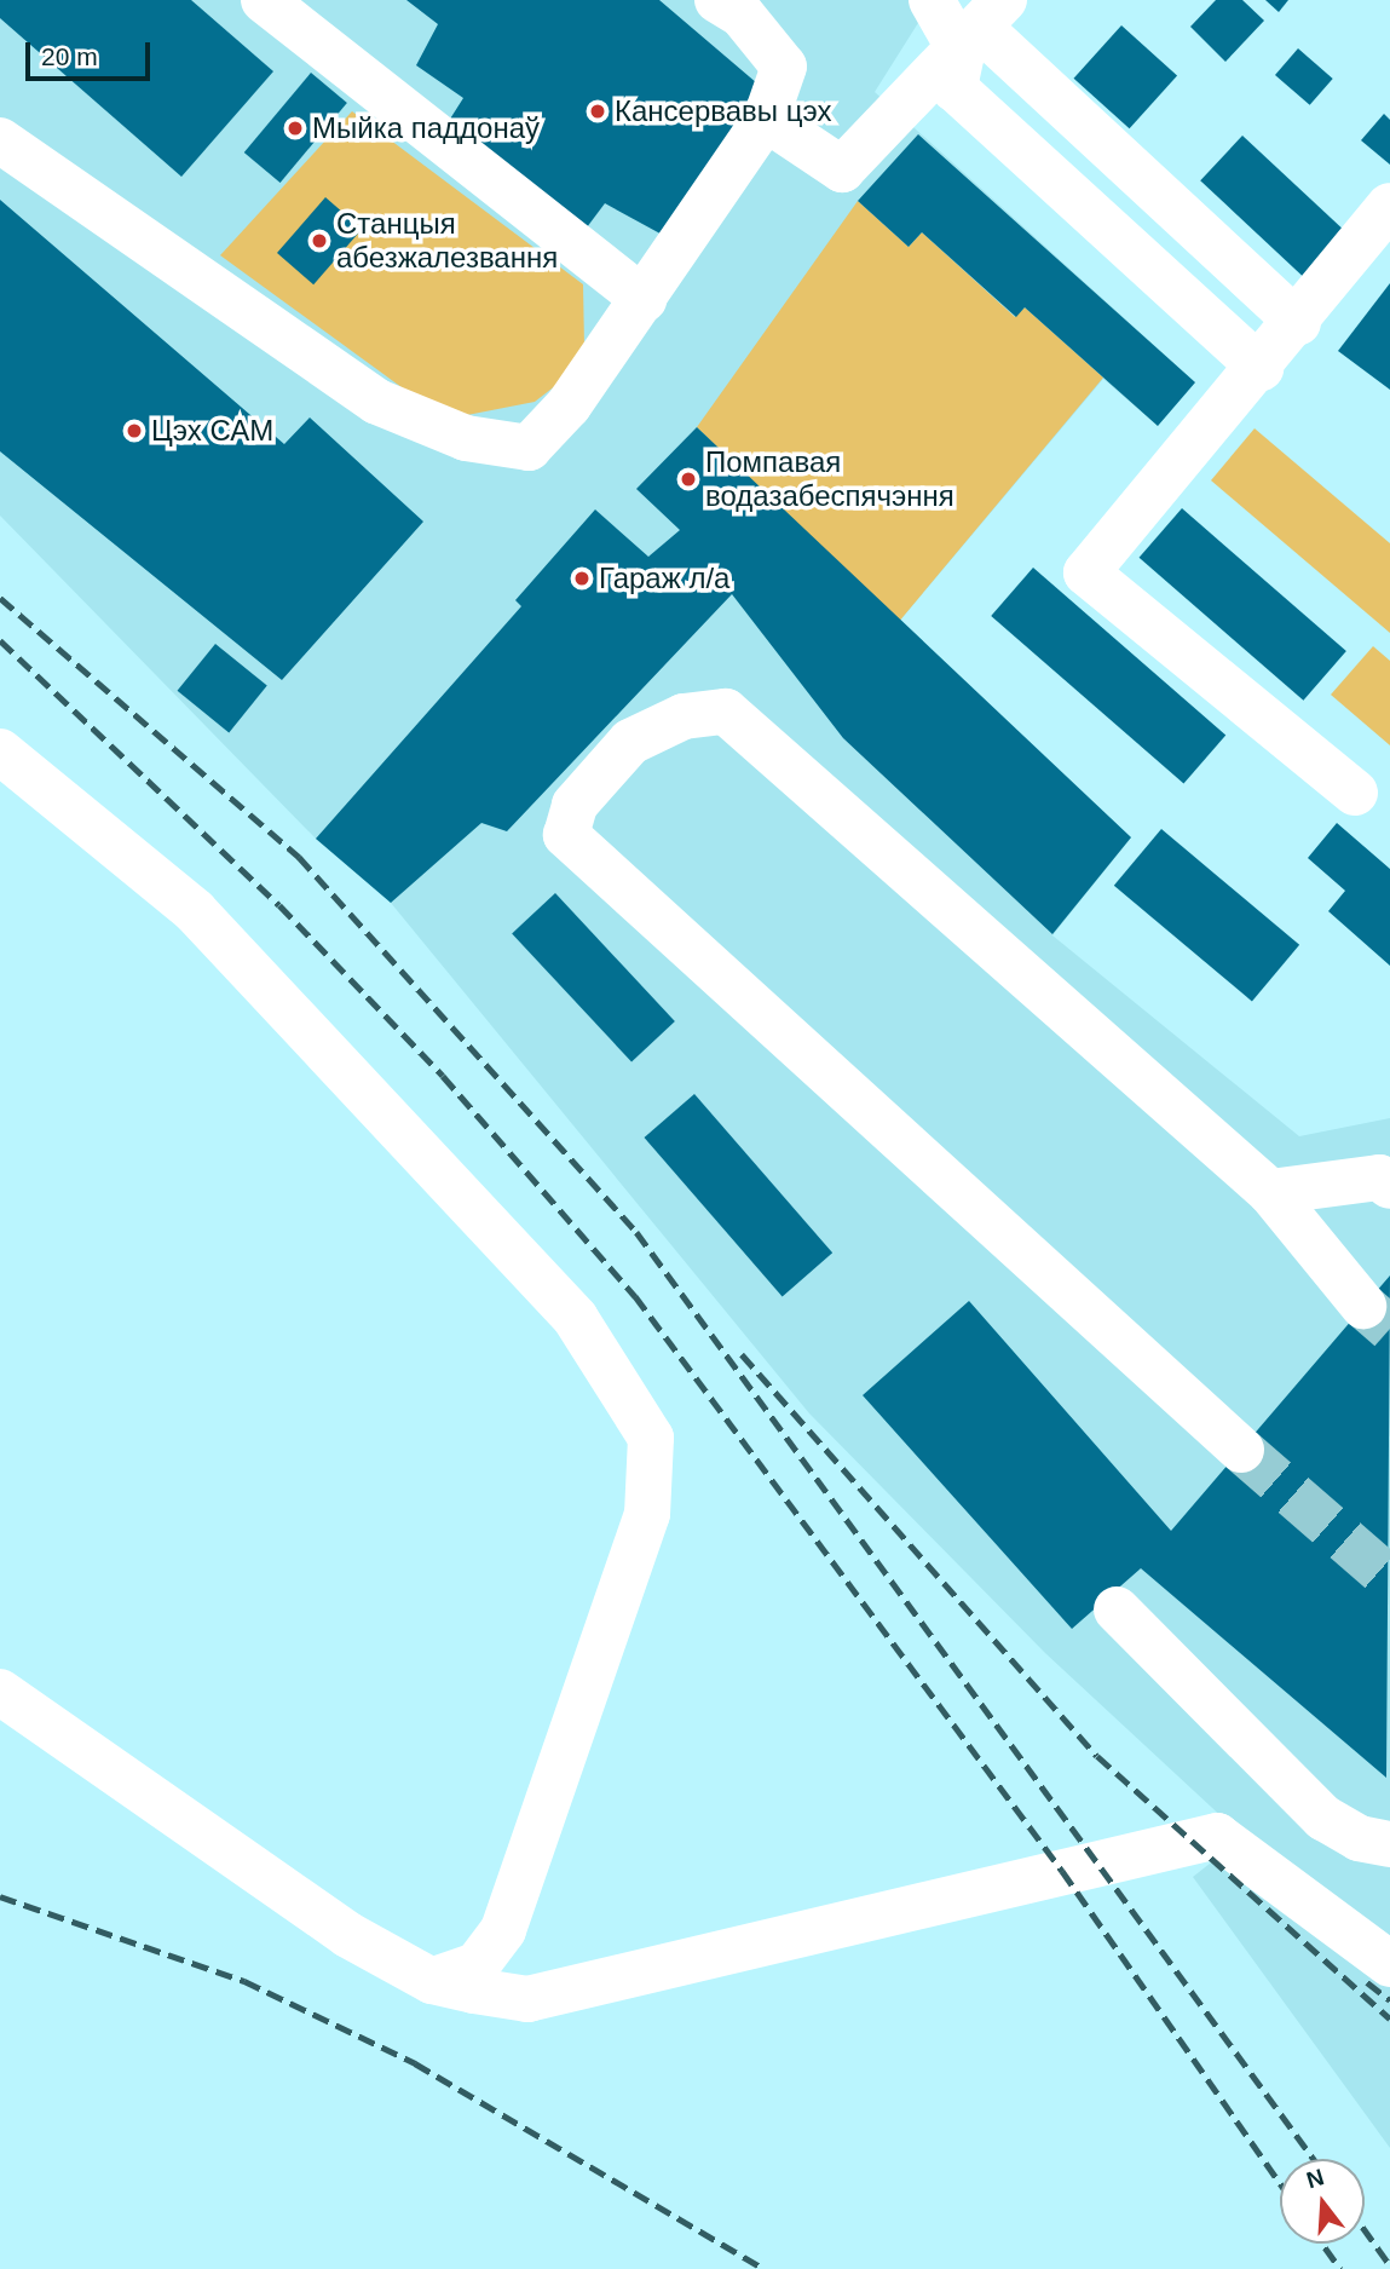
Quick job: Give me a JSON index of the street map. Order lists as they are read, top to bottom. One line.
{"places":["Кансервавы цэх","Мыйка паддонаў","Станцыя абезжалезвання","Цэх САМ","Помпавая водазабеспячэння","Гараж л/а"],"scale_bar":"20 m","north":"top"}
